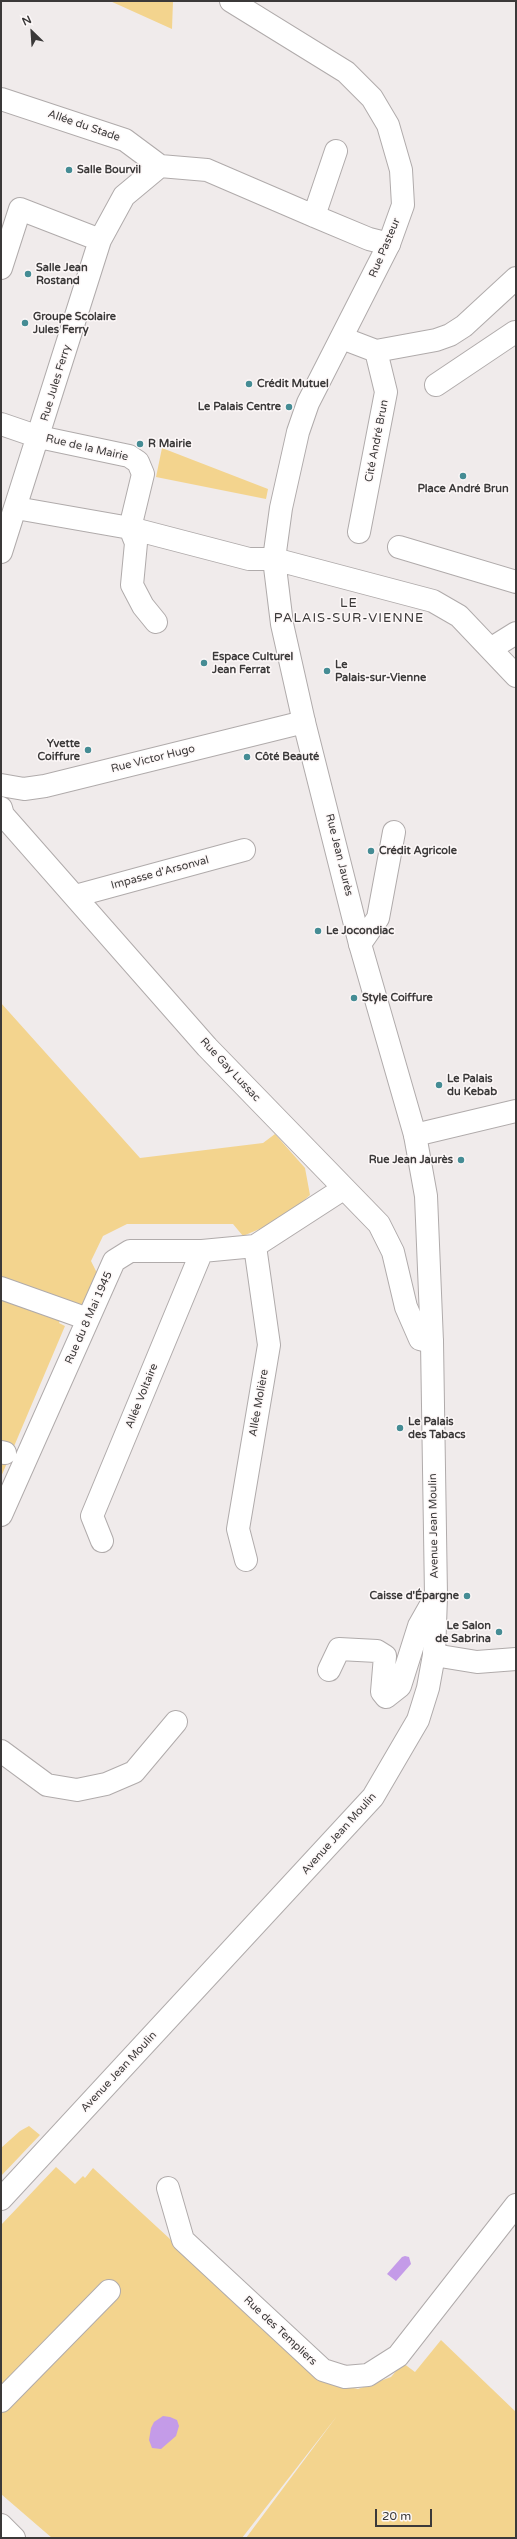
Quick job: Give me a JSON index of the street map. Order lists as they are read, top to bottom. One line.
{"streets":{"street":["Allée du Stade","Rue Pasteur","Rue Jules Ferry","Cité André Brun","Rue de la Mairie","Rue Victor Hugo","Rue Jean Jaurès","Impasse d'Arsonval","Rue Gay Lussac","Rue du 8 Mai 1945","Allée Voltaire","Allée Molière","Avenue Jean Moulin","Rue des Templiers"]},"crossings":[["Allée du Stade","Rue Jules Ferry"],["Rue Pasteur","Rue Jean Jaurès"],["Rue Jules Ferry","Rue de la Mairie"],["Rue Victor Hugo","Rue Jean Jaurès"],["Rue Jean Jaurès","Rue Gay Lussac"],["Rue Jean Jaurès","Avenue Jean Moulin"],["Impasse d'Arsonval","Rue Gay Lussac"],["Rue Gay Lussac","Rue du 8 Mai 1945"],["Rue Gay Lussac","Avenue Jean Moulin"],["Rue du 8 Mai 1945","Allée Voltaire"],["Rue du 8 Mai 1945","Allée Molière"]],"districts":["LE PALAIS-SUR-VIENNE"],"places":["Salle Bourvil","Salle Jean Rostand","Groupe Scolaire Jules Ferry","Crédit Mutuel","Le Palais Centre","R Mairie","Place André Brun","Espace Culturel Jean Ferrat","Le Palais-sur-Vienne","Yvette Coiffure","Côté Beauté","Crédit Agricole","Le Jocondiac","Style Coiffure","Le Palais du Kebab","Rue Jean Jaurès","Le Palais des Tabacs","Caisse d'Épargne","Le Salon de Sabrina"],"scale_bar":"20 m","north":"top left"}
